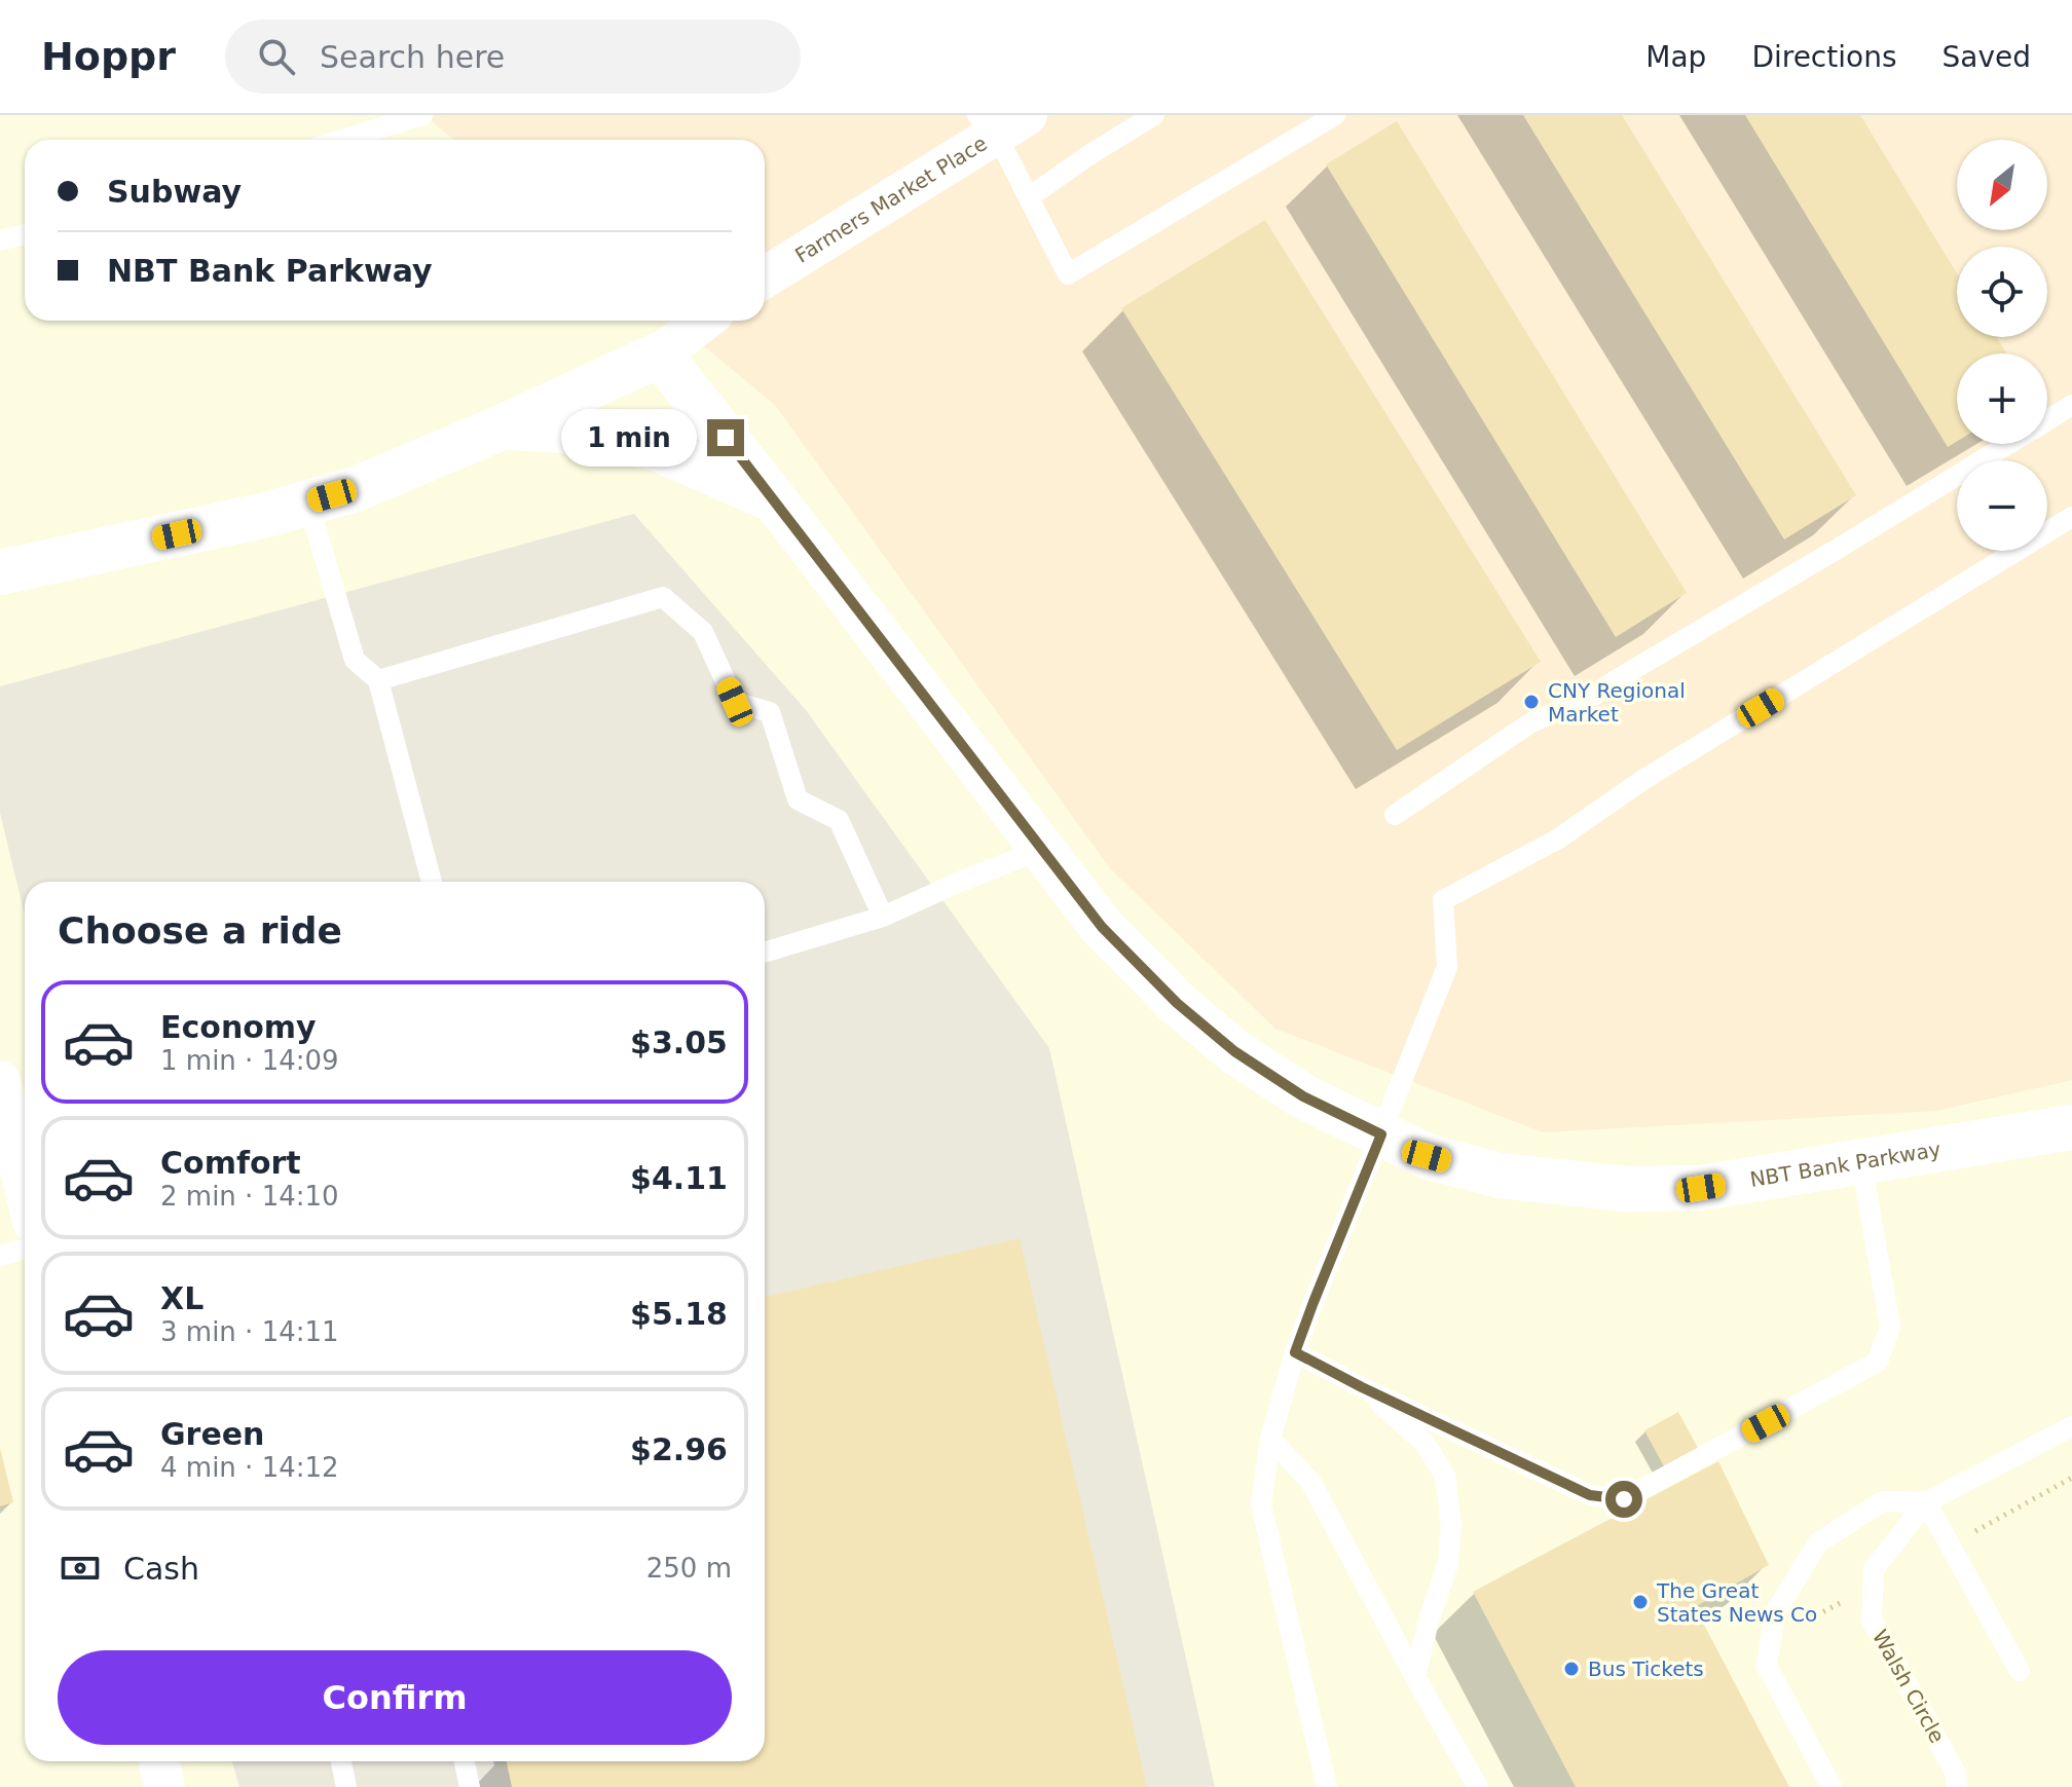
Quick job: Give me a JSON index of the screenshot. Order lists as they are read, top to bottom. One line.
{"streets":{"street":["Farmers Market Place","NBT Bank Parkway"],"lane":["Walsh Circle"]},"places":["CNY Regional Market","The Great States News Co","Bus Tickets"],"north":"bottom left","page":{"header":"Hoppr","search":"Search here","nav":["Map","Directions","Saved"],"map_buttons":["+","−"],"banner":["Subway","NBT Bank Parkway"],"bubble":"1 min","heading":"Choose a ride","list":[{"name":"Economy","note":"1 min · 14:09","value":"$3.05"},{"name":"Comfort","note":"2 min · 14:10","value":"$4.11"},{"name":"XL","note":"3 min · 14:11","value":"$5.18"},{"name":"Green","note":"4 min · 14:12","value":"$2.96"}],"pay":["Cash","250 m"],"buttons":"Confirm"}}
